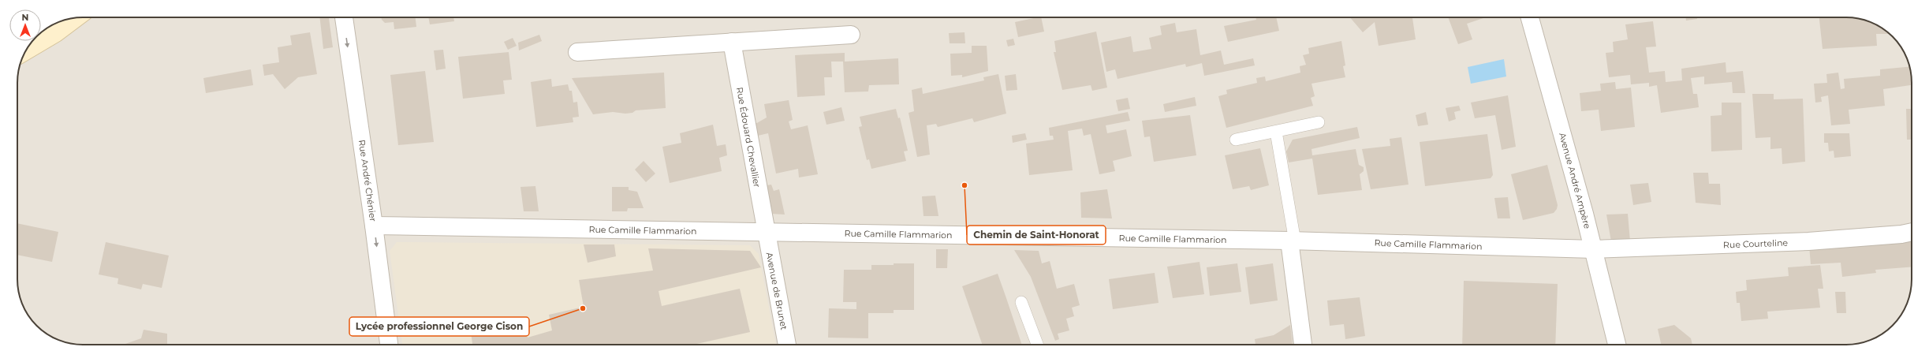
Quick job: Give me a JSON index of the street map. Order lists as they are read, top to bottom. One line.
{"streets":{"street":["Rue Édouard Chevallier","Rue André Chénier","Avenue André Ampère","Rue Camille Flammarion","Rue Courteline","Avenue de Brunet"]},"crossings":[["Rue Édouard Chevallier","Rue Camille Flammarion"],["Rue Édouard Chevallier","Avenue de Brunet"],["Rue André Chénier","Rue Camille Flammarion"],["Avenue André Ampère","Rue Camille Flammarion"],["Avenue André Ampère","Rue Courteline"],["Rue Camille Flammarion","Rue Courteline"],["Rue Camille Flammarion","Avenue de Brunet"]],"one_way":["Rue André Chénier"],"places":["Chemin de Saint-Honorat","Lycée professionnel George Cison"],"north":"top"}
